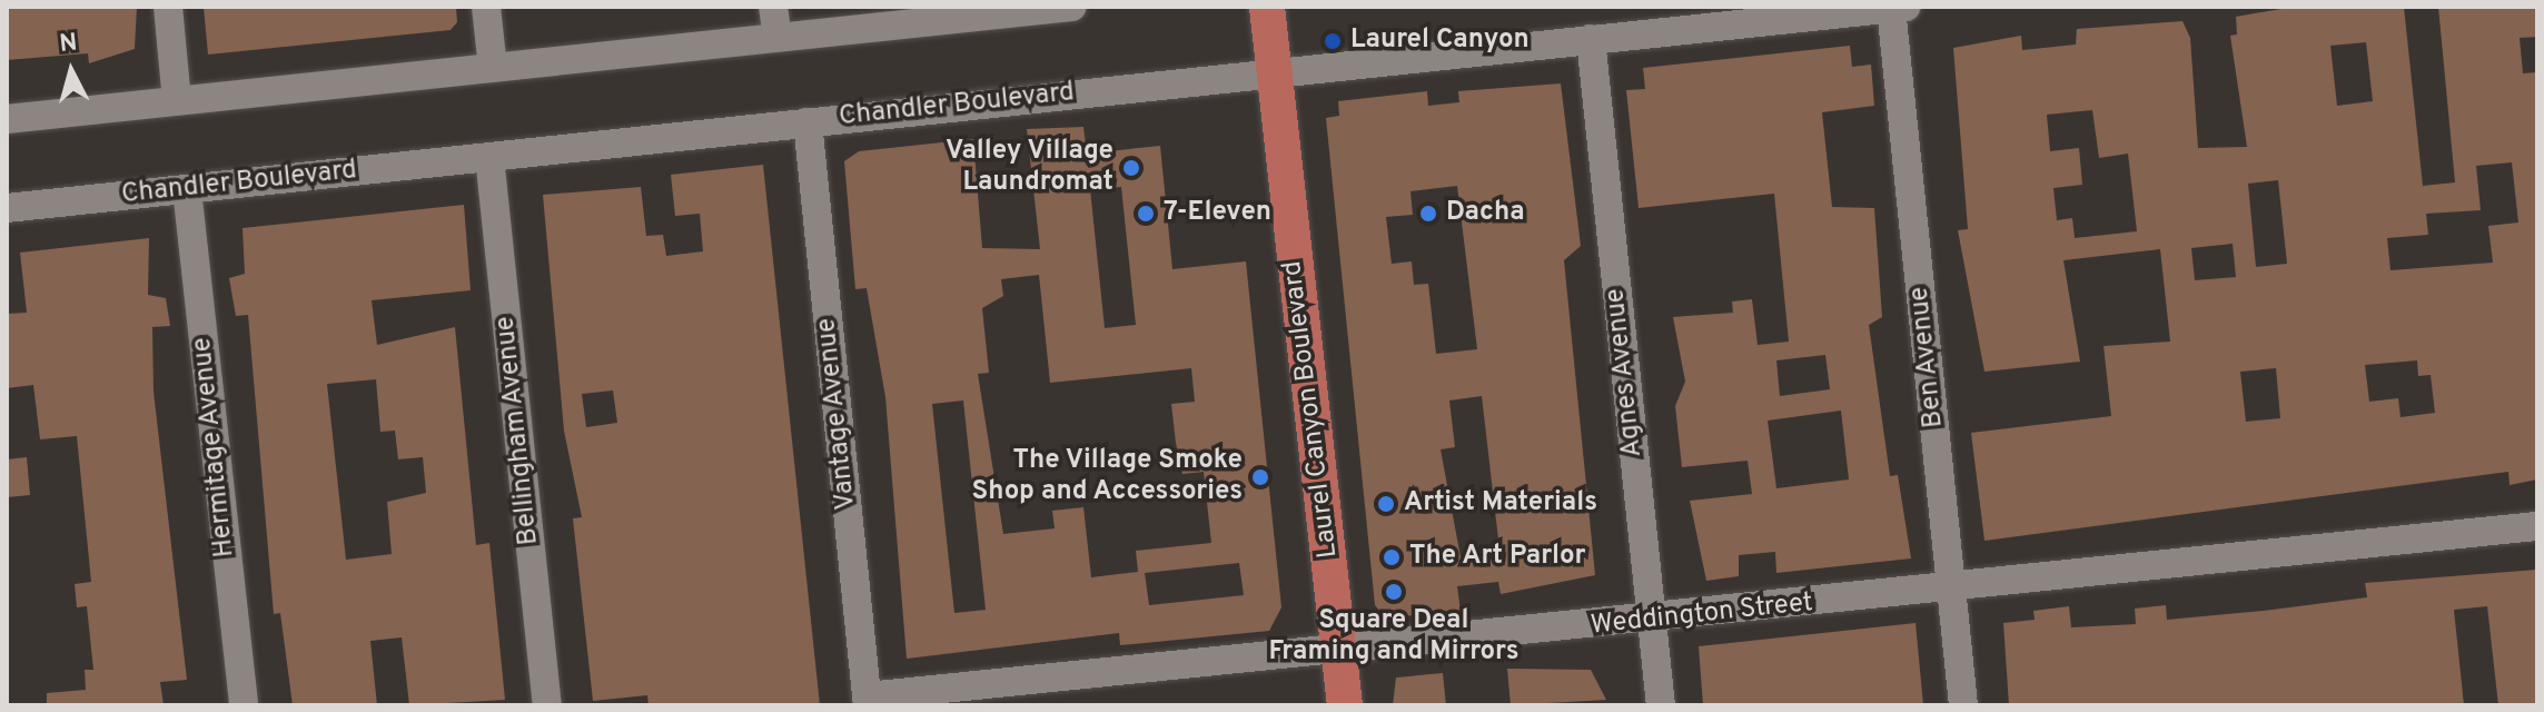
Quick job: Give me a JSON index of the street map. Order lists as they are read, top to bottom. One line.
{"streets":{"main road":["Laurel Canyon Boulevard"],"street":["Chandler Boulevard","Ben Avenue","Agnes Avenue","Vantage Avenue","Bellingham Avenue","Hermitage Avenue","Weddington Street"]},"crossings":[["Chandler Boulevard","Ben Avenue"],["Chandler Boulevard","Agnes Avenue"],["Chandler Boulevard","Laurel Canyon Boulevard"],["Chandler Boulevard","Vantage Avenue"],["Chandler Boulevard","Bellingham Avenue"],["Chandler Boulevard","Hermitage Avenue"],["Ben Avenue","Weddington Street"],["Agnes Avenue","Weddington Street"],["Laurel Canyon Boulevard","Weddington Street"],["Vantage Avenue","Weddington Street"]],"places":["Laurel Canyon","Valley Village Laundromat","7-Eleven","Dacha","The Village Smoke Shop and Accessories","Artist Materials","The Art Parlor","Square Deal Framing and Mirrors"],"north":"top"}
